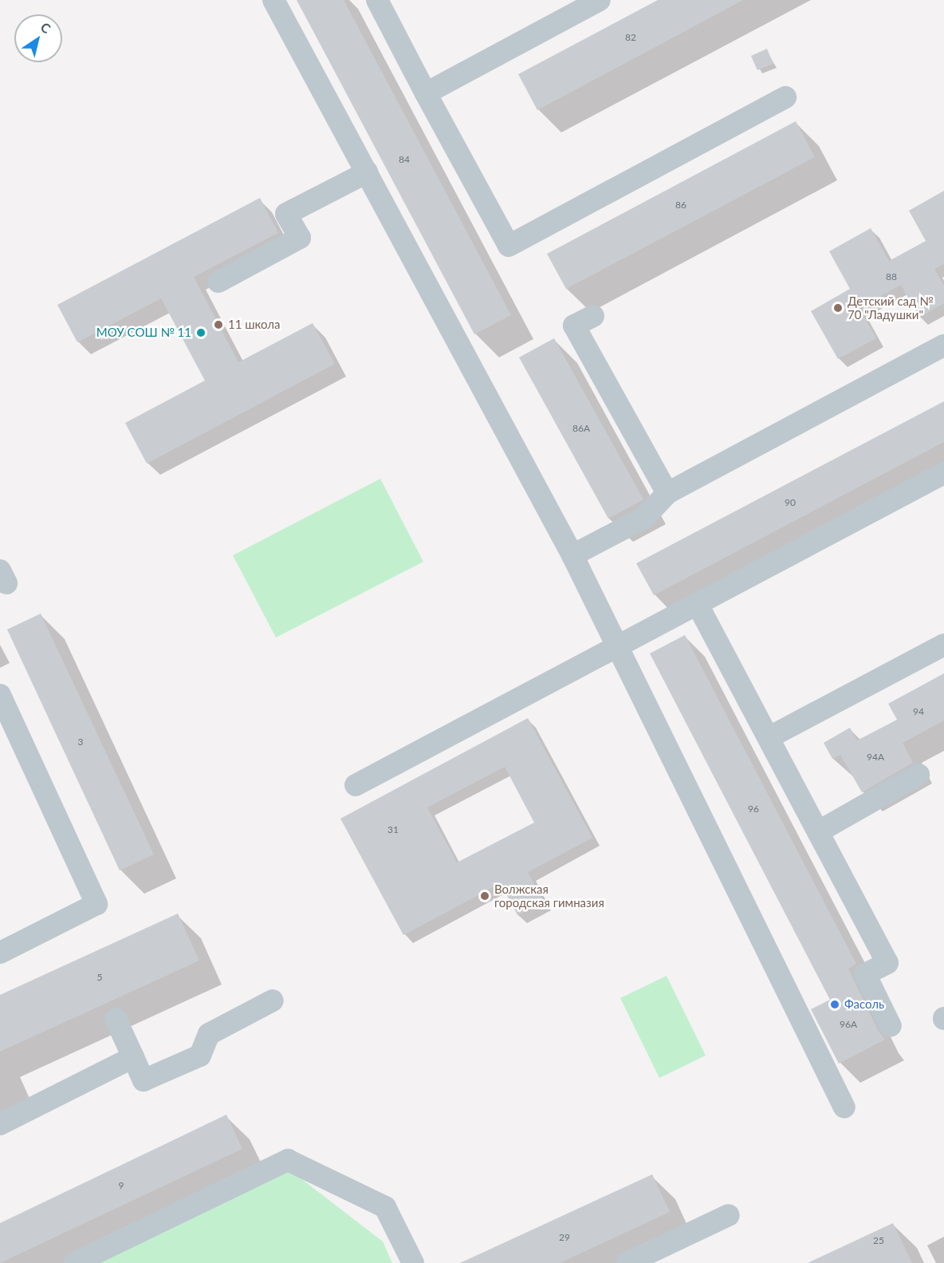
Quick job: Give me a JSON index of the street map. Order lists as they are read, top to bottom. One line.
{"places":["Детский сад № 70 \"Ладушки\"","11 школа","МОУ СОШ № 11","Волжская городская гимназия","Фасоль"],"house_numbers":["82","84","86","88","86А","90","94","3","94А","96","31","5","96А","9","29","25"],"north":"top right"}
